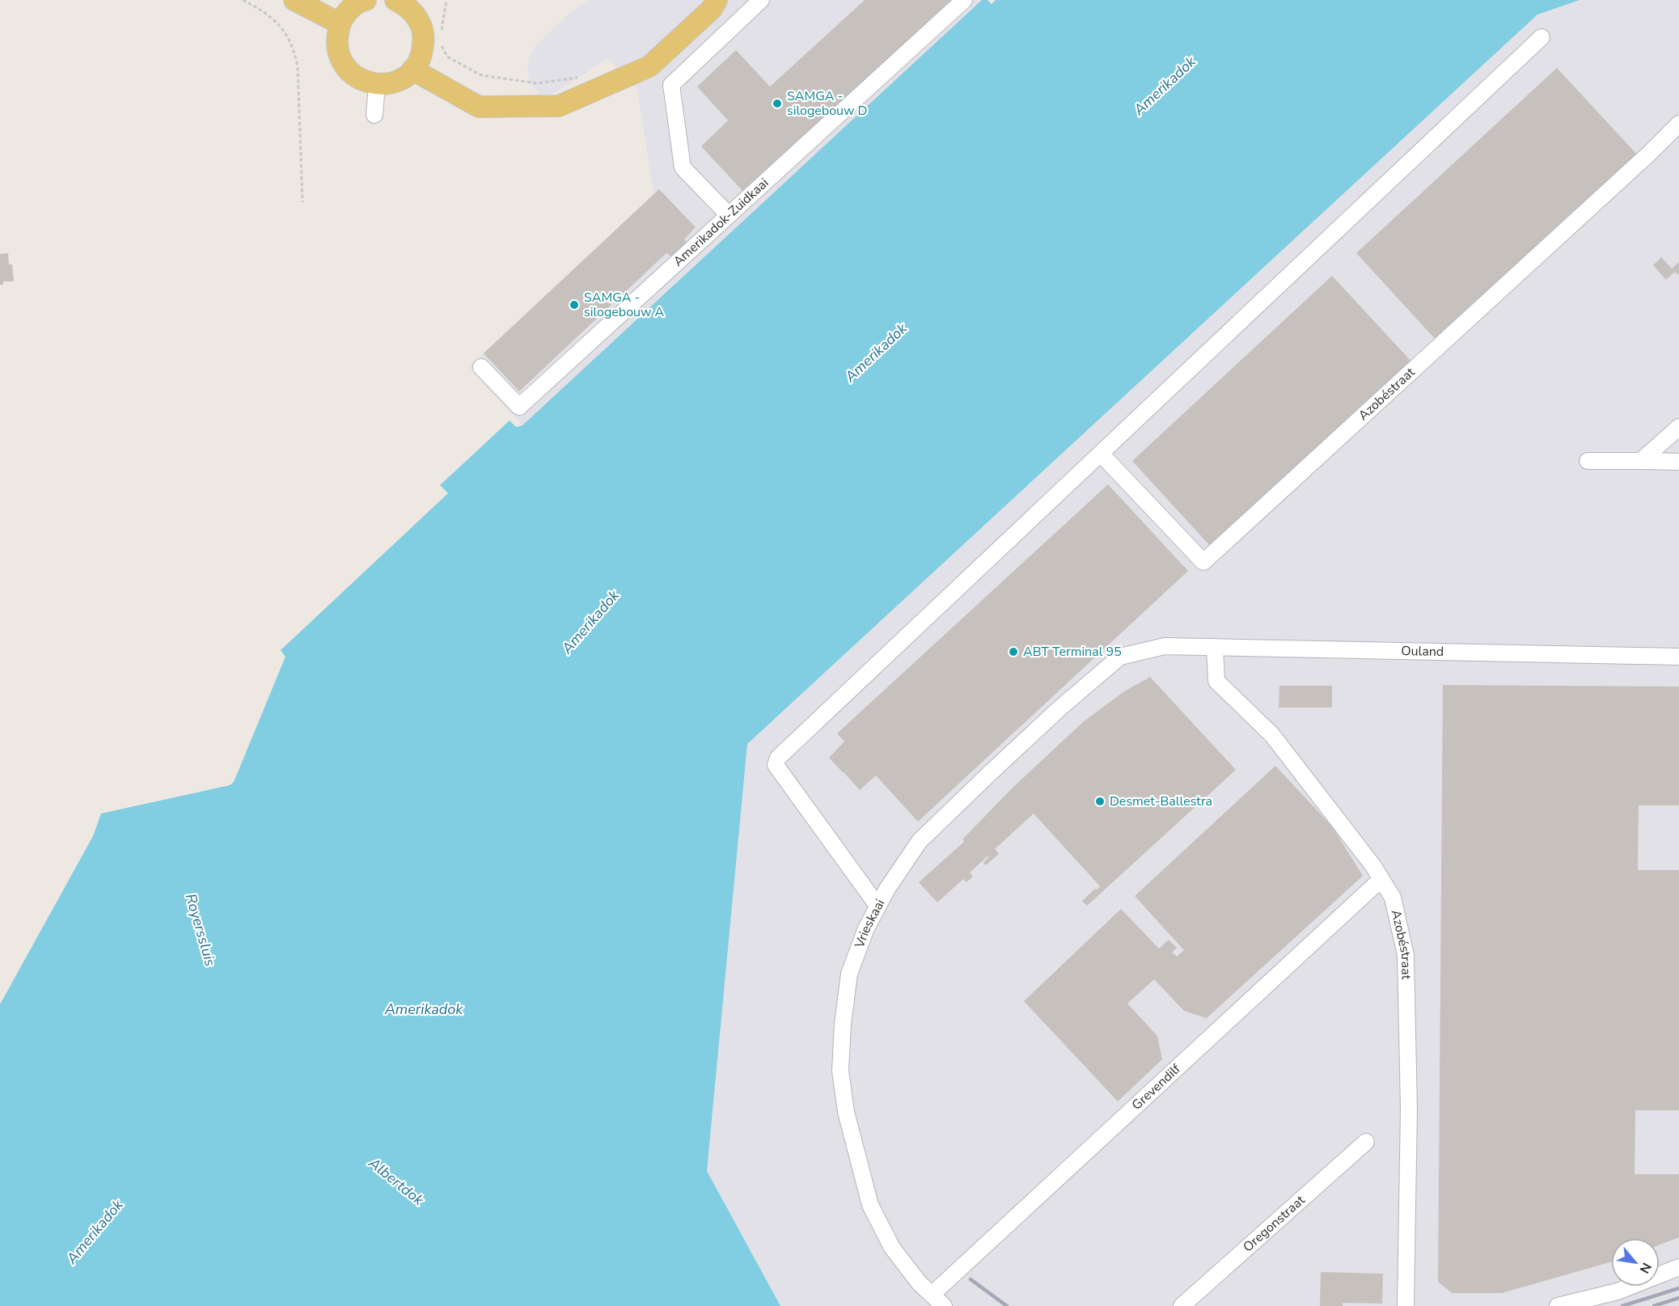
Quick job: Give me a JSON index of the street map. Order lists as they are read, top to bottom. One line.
{"streets":{"street":["Amerikadok-Zuidkaai","Azobéstraat","Ouland","Vrieskaai","Grevendilf","Oregonstraat"]},"crossings":[["Azobéstraat","Ouland"],["Azobéstraat","Grevendilf"],["Ouland","Vrieskaai"],["Vrieskaai","Grevendilf"]],"water":["Amerikadok","Royerssluis","Albertdok"],"places":["SAMGA - silogebouw D","SAMGA - silogebouw A","ABT Terminal 95","Desmet-Ballestra"],"north":"bottom right"}
